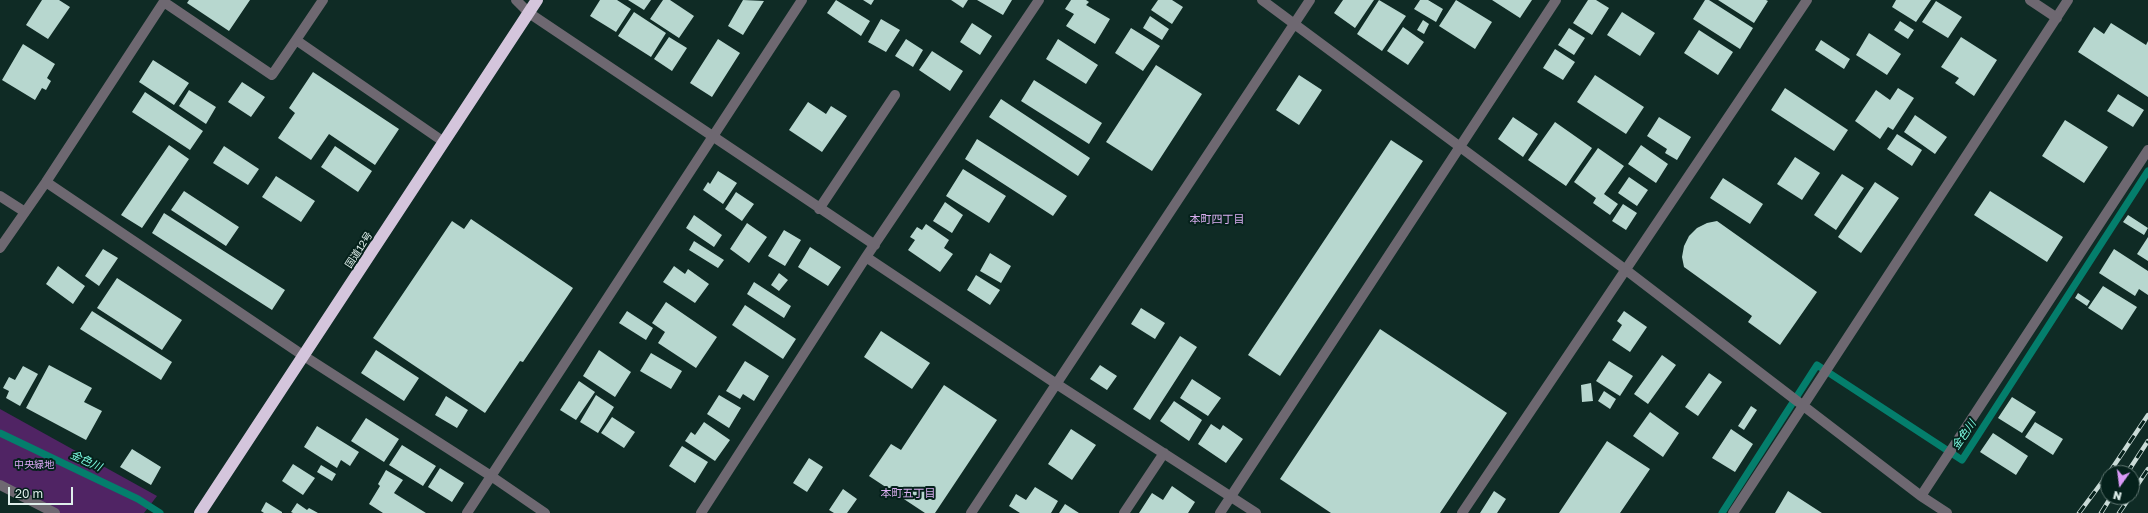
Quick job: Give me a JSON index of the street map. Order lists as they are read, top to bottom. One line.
{"streets":{"highway":["国道12号"]},"districts":["本町四丁目","本町五丁目"],"water":["金色川"],"parks":["中央緑地"],"scale_bar":"20 m","north":"bottom"}
